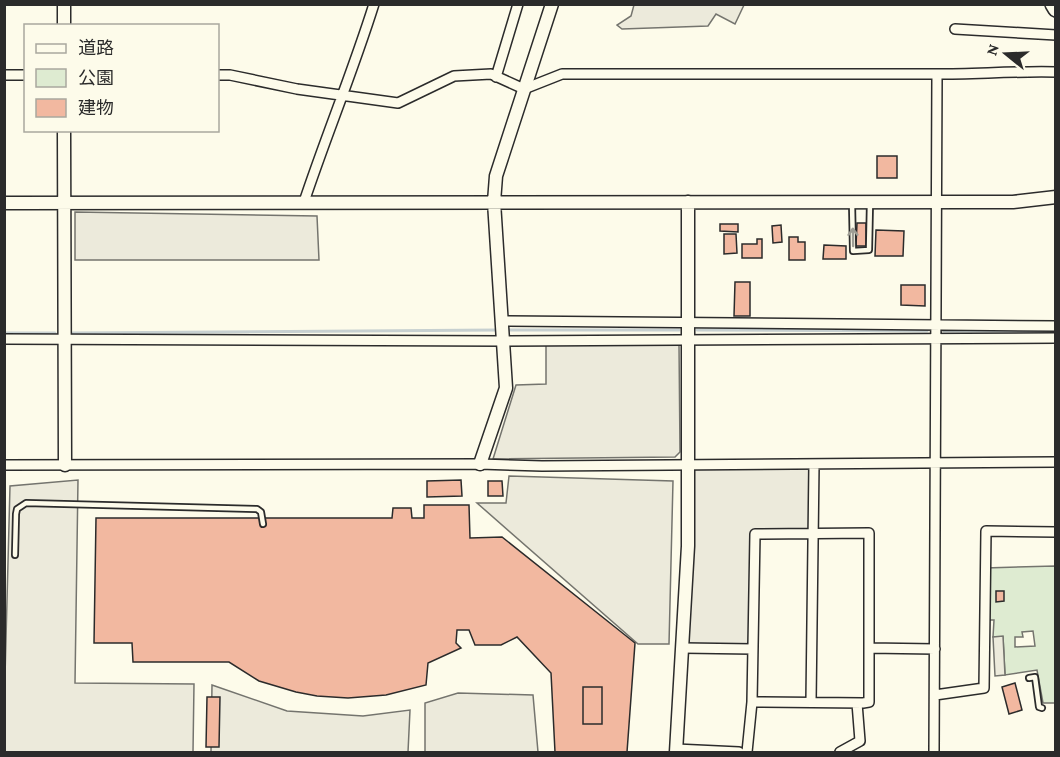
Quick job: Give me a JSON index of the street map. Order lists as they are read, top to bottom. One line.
{"legend":["道路","公園","建物"],"north":"left"}
